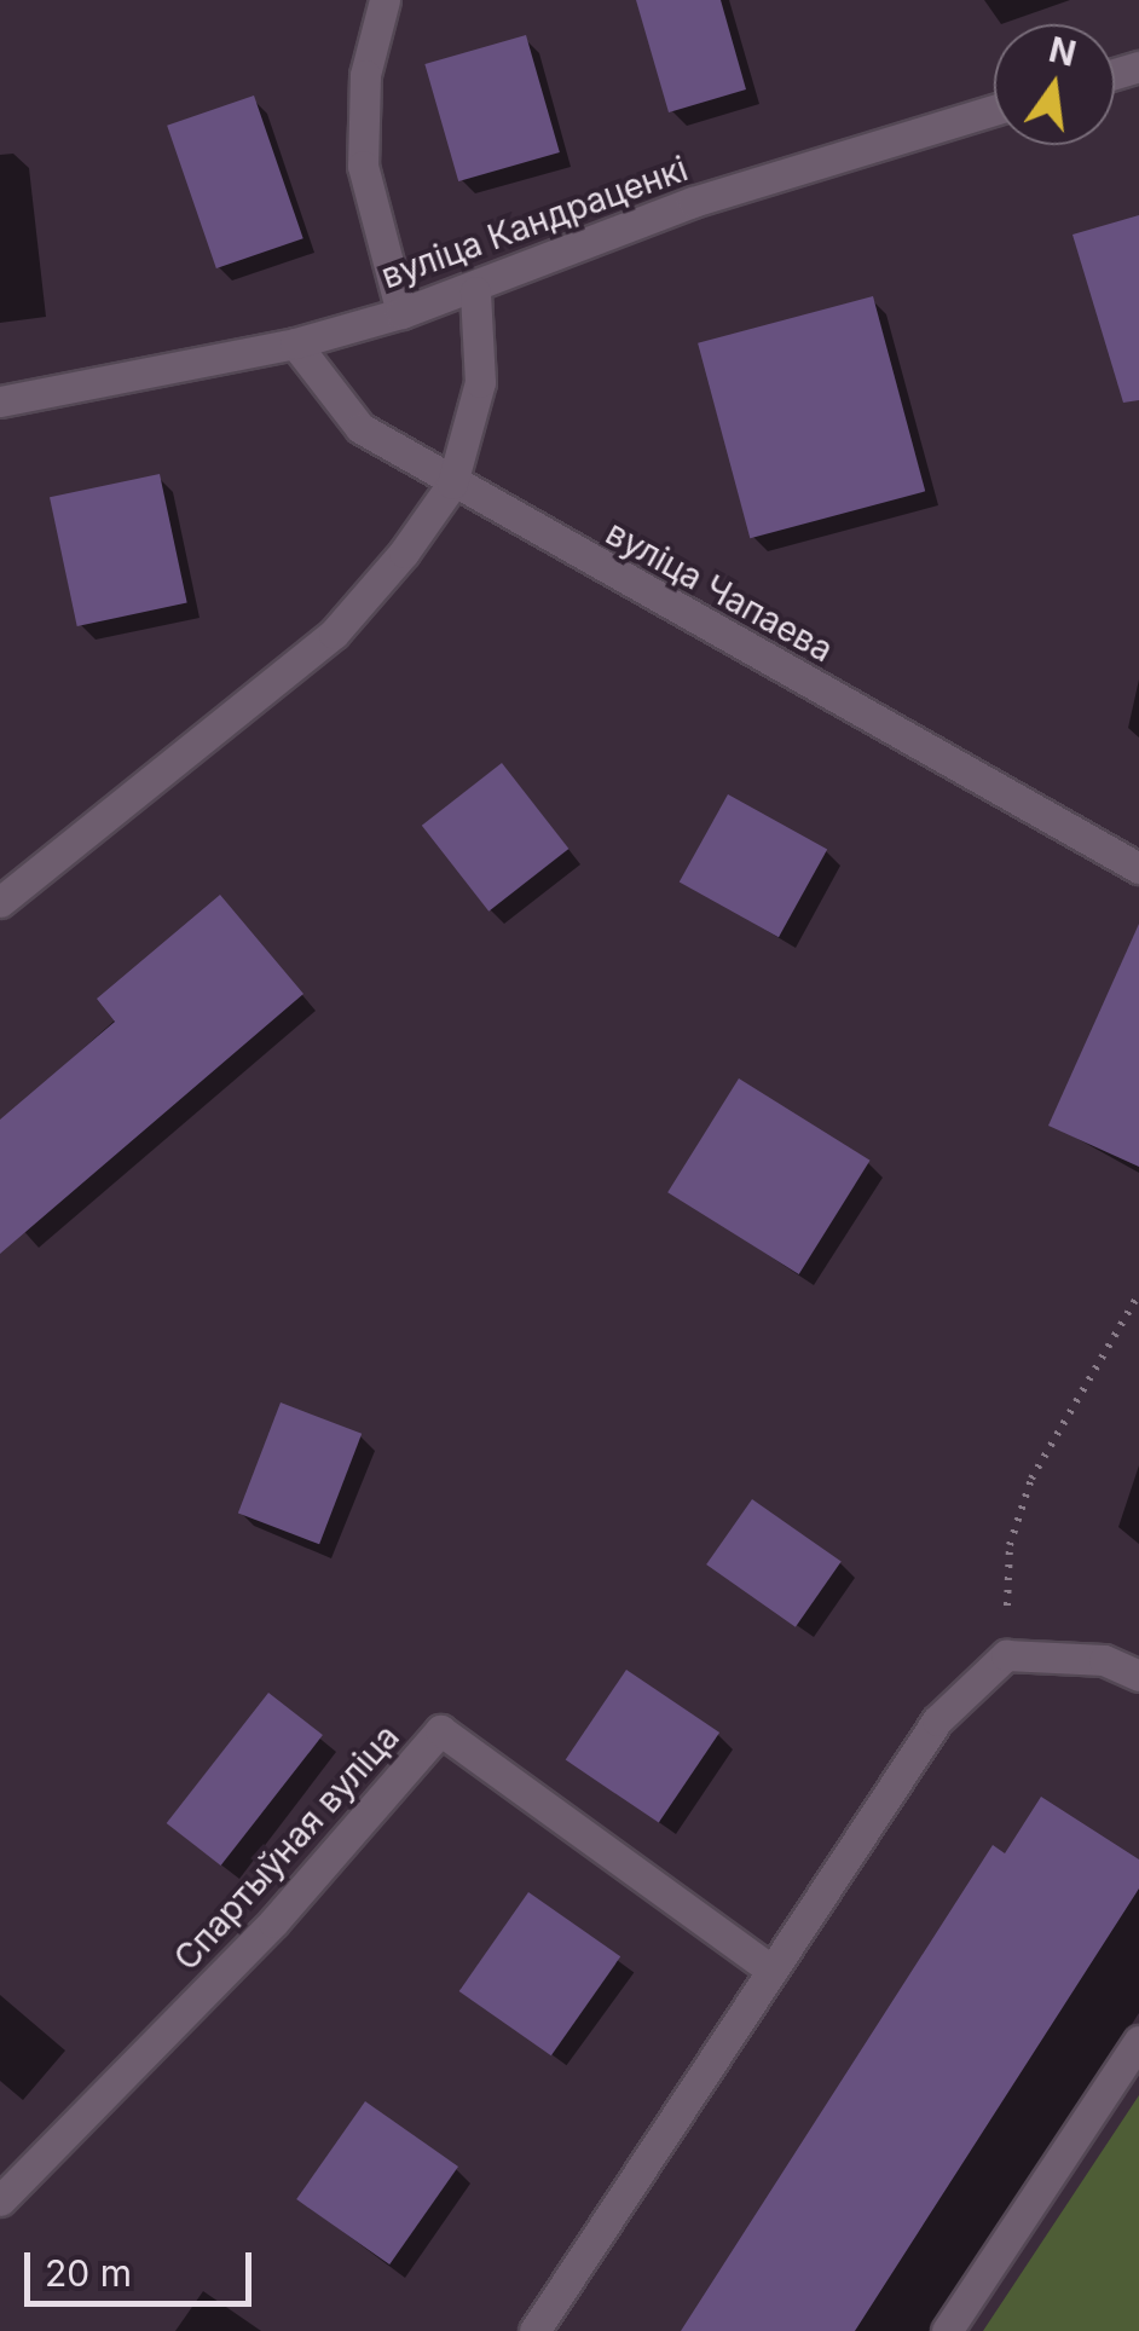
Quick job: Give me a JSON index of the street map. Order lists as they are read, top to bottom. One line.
{"streets":{"street":["вуліца Кандраценкі","вуліца Чапаева","Спартыўная вуліца"]},"crossings":[["вуліца Кандраценкі","вуліца Чапаева"]],"scale_bar":"20 m","north":"top"}
